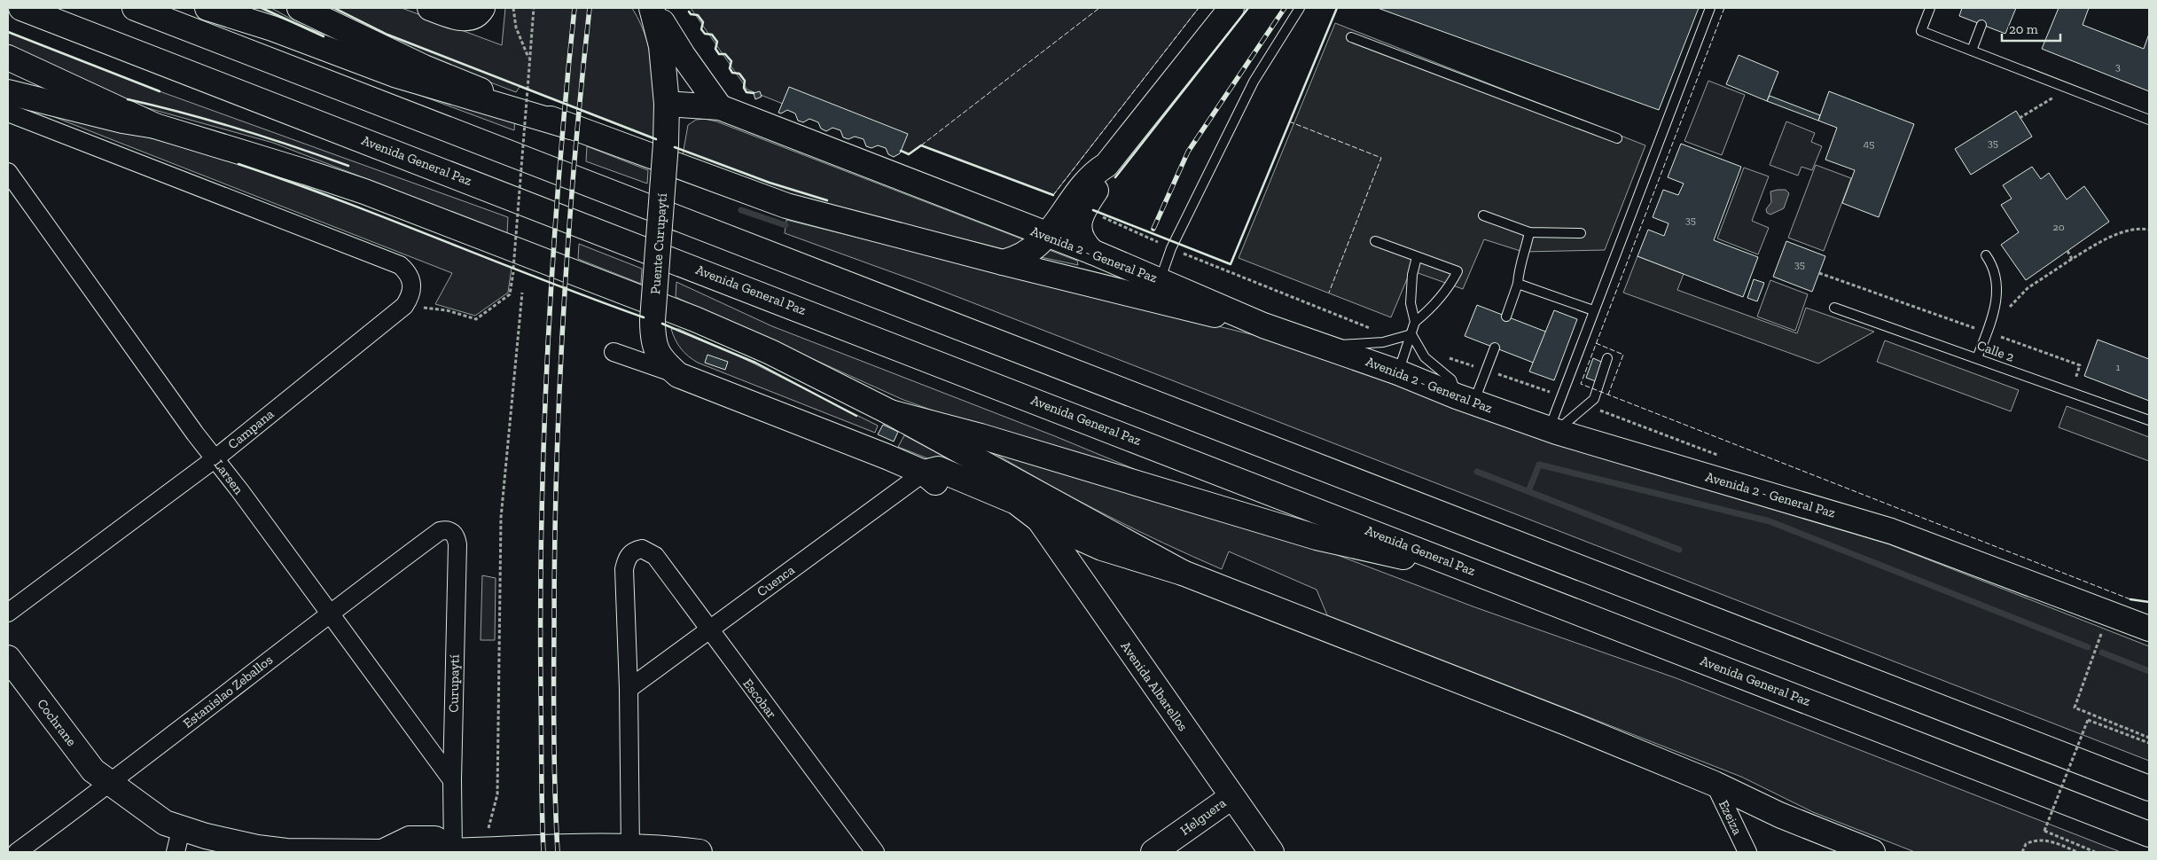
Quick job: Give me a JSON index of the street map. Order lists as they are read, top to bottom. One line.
{"streets":{"main road":["Avenida General Paz","Puente Curupaytí","Avenida 2 - General Paz","Avenida Albarellos","Cochrane","Helguera"],"street":["Campana","Larsen","Cuenca","Curupaytí","Estanislao Zeballos","Escobar","Ezeiza"],"lane":["Calle 2"]},"crossings":[["Puente Curupaytí","Avenida 2 - General Paz"],["Campana","Larsen"],["Larsen","Curupaytí"],["Larsen","Estanislao Zeballos"],["Cuenca","Escobar"],["Curupaytí","Estanislao Zeballos"],["Avenida Albarellos","Helguera"],["Estanislao Zeballos","Cochrane"]],"house_numbers":["3","35","45","35","20","35","1"],"scale_bar":"20 m"}
